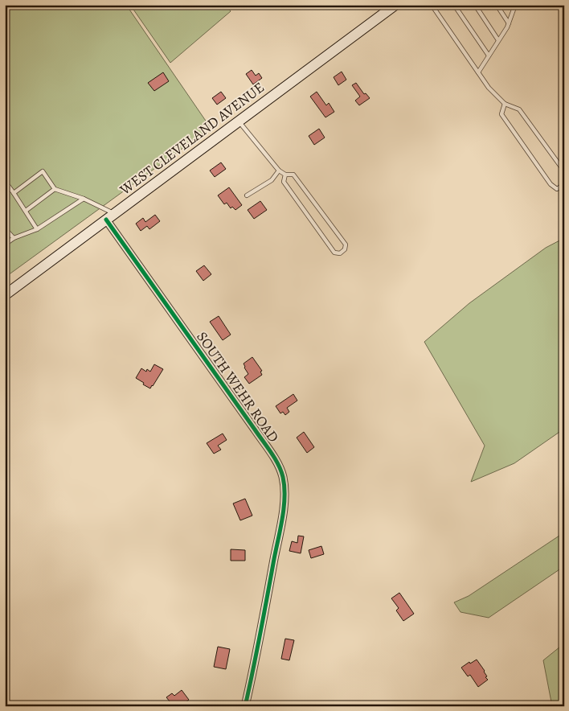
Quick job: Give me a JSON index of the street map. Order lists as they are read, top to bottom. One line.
{"streets":{"main road":["WEST CLEVELAND AVENUE"],"street":["SOUTH WEHR ROAD"]},"crossings":[["WEST CLEVELAND AVENUE","SOUTH WEHR ROAD"]]}
